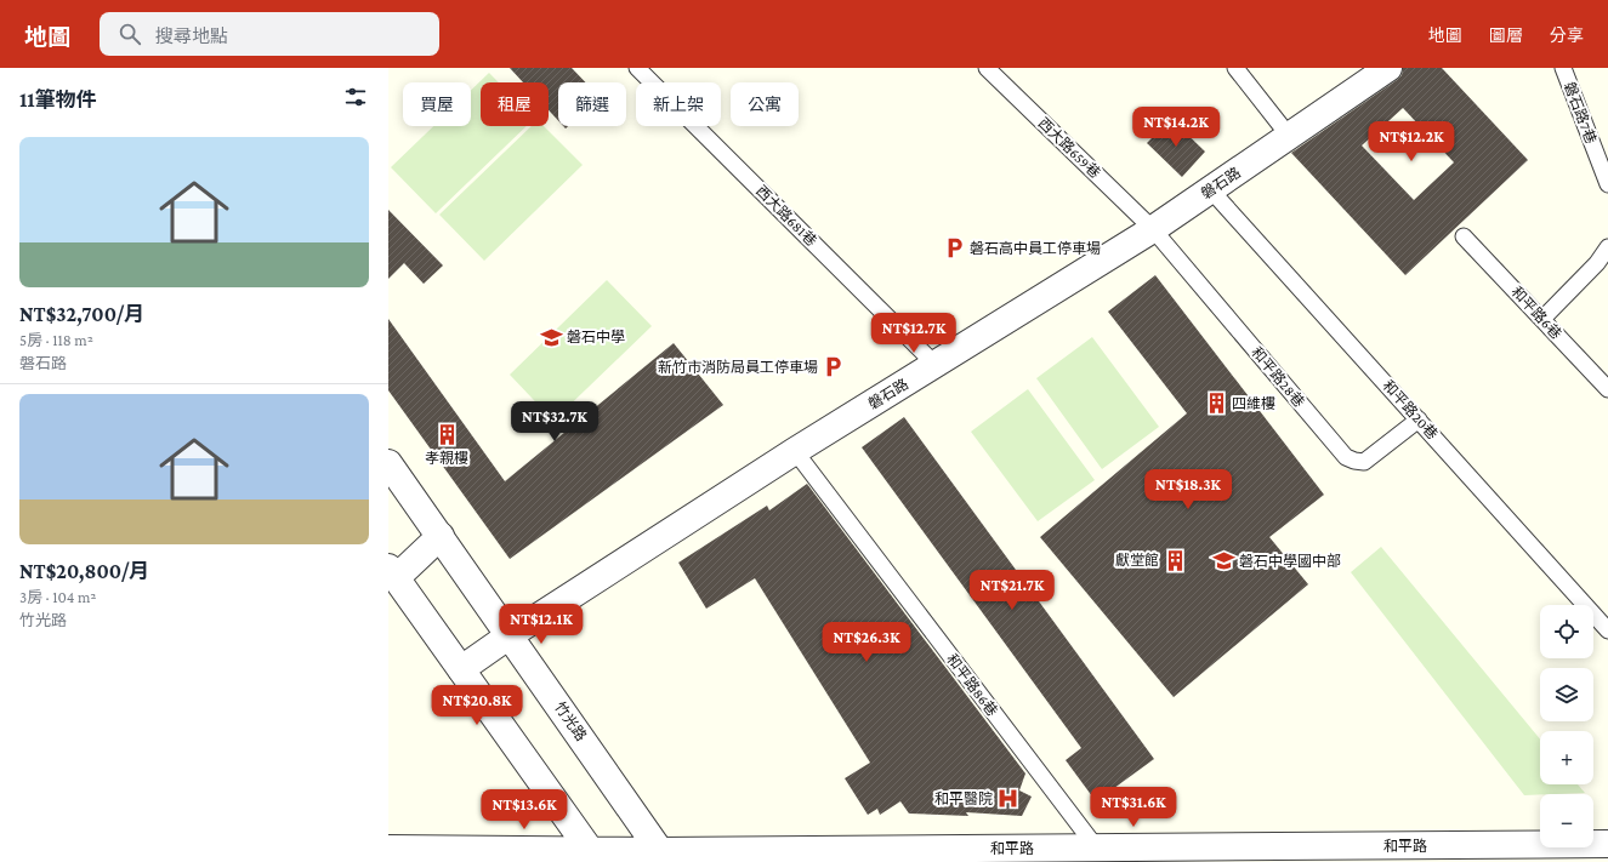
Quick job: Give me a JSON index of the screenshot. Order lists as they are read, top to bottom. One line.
{"streets":{"street":["磐石路","竹光路","和平路"],"lane":["磐石路7巷","西大路659巷","西大路681巷","和平路6巷","和平路28巷","和平路20巷","和平路86巷"]},"crossings":[["西大路659巷","磐石路"],["西大路659巷","和平路28巷"],["磐石路","西大路681巷"],["磐石路","和平路28巷"],["磐石路","和平路20巷"],["磐石路","和平路86巷"],["磐石路","竹光路"],["和平路28巷","和平路20巷"],["和平路86巷","和平路"],["竹光路","和平路"]],"places":{"parking":["磐石高中員工停車場","新竹市消防局員工停車場"],"school or university":["磐石中學","磐石中學國中部"],"building":["四維樓","孝親樓","獻堂館"],"hospital":["和平醫院"]},"page":{"header":"地圖","search":"搜尋地點","nav":["地圖","圖層","分享"],"heading":"11筆物件","chip":["買屋","租屋","篩選","新上架","公寓"],"price":["NT$14.2K","NT$12.2K","NT$12.7K","NT$32.7K","NT$18.3K","NT$21.7K","NT$12.1K","NT$26.3K","NT$20.8K","NT$31.6K","NT$13.6K"],"list":[{"name":"NT$32,700/月","note":"5房 · 118 m² · 磐石路"},{"name":"NT$20,800/月","note":"3房 · 104 m² · 竹光路"}],"map_buttons":["+","−"]}}
